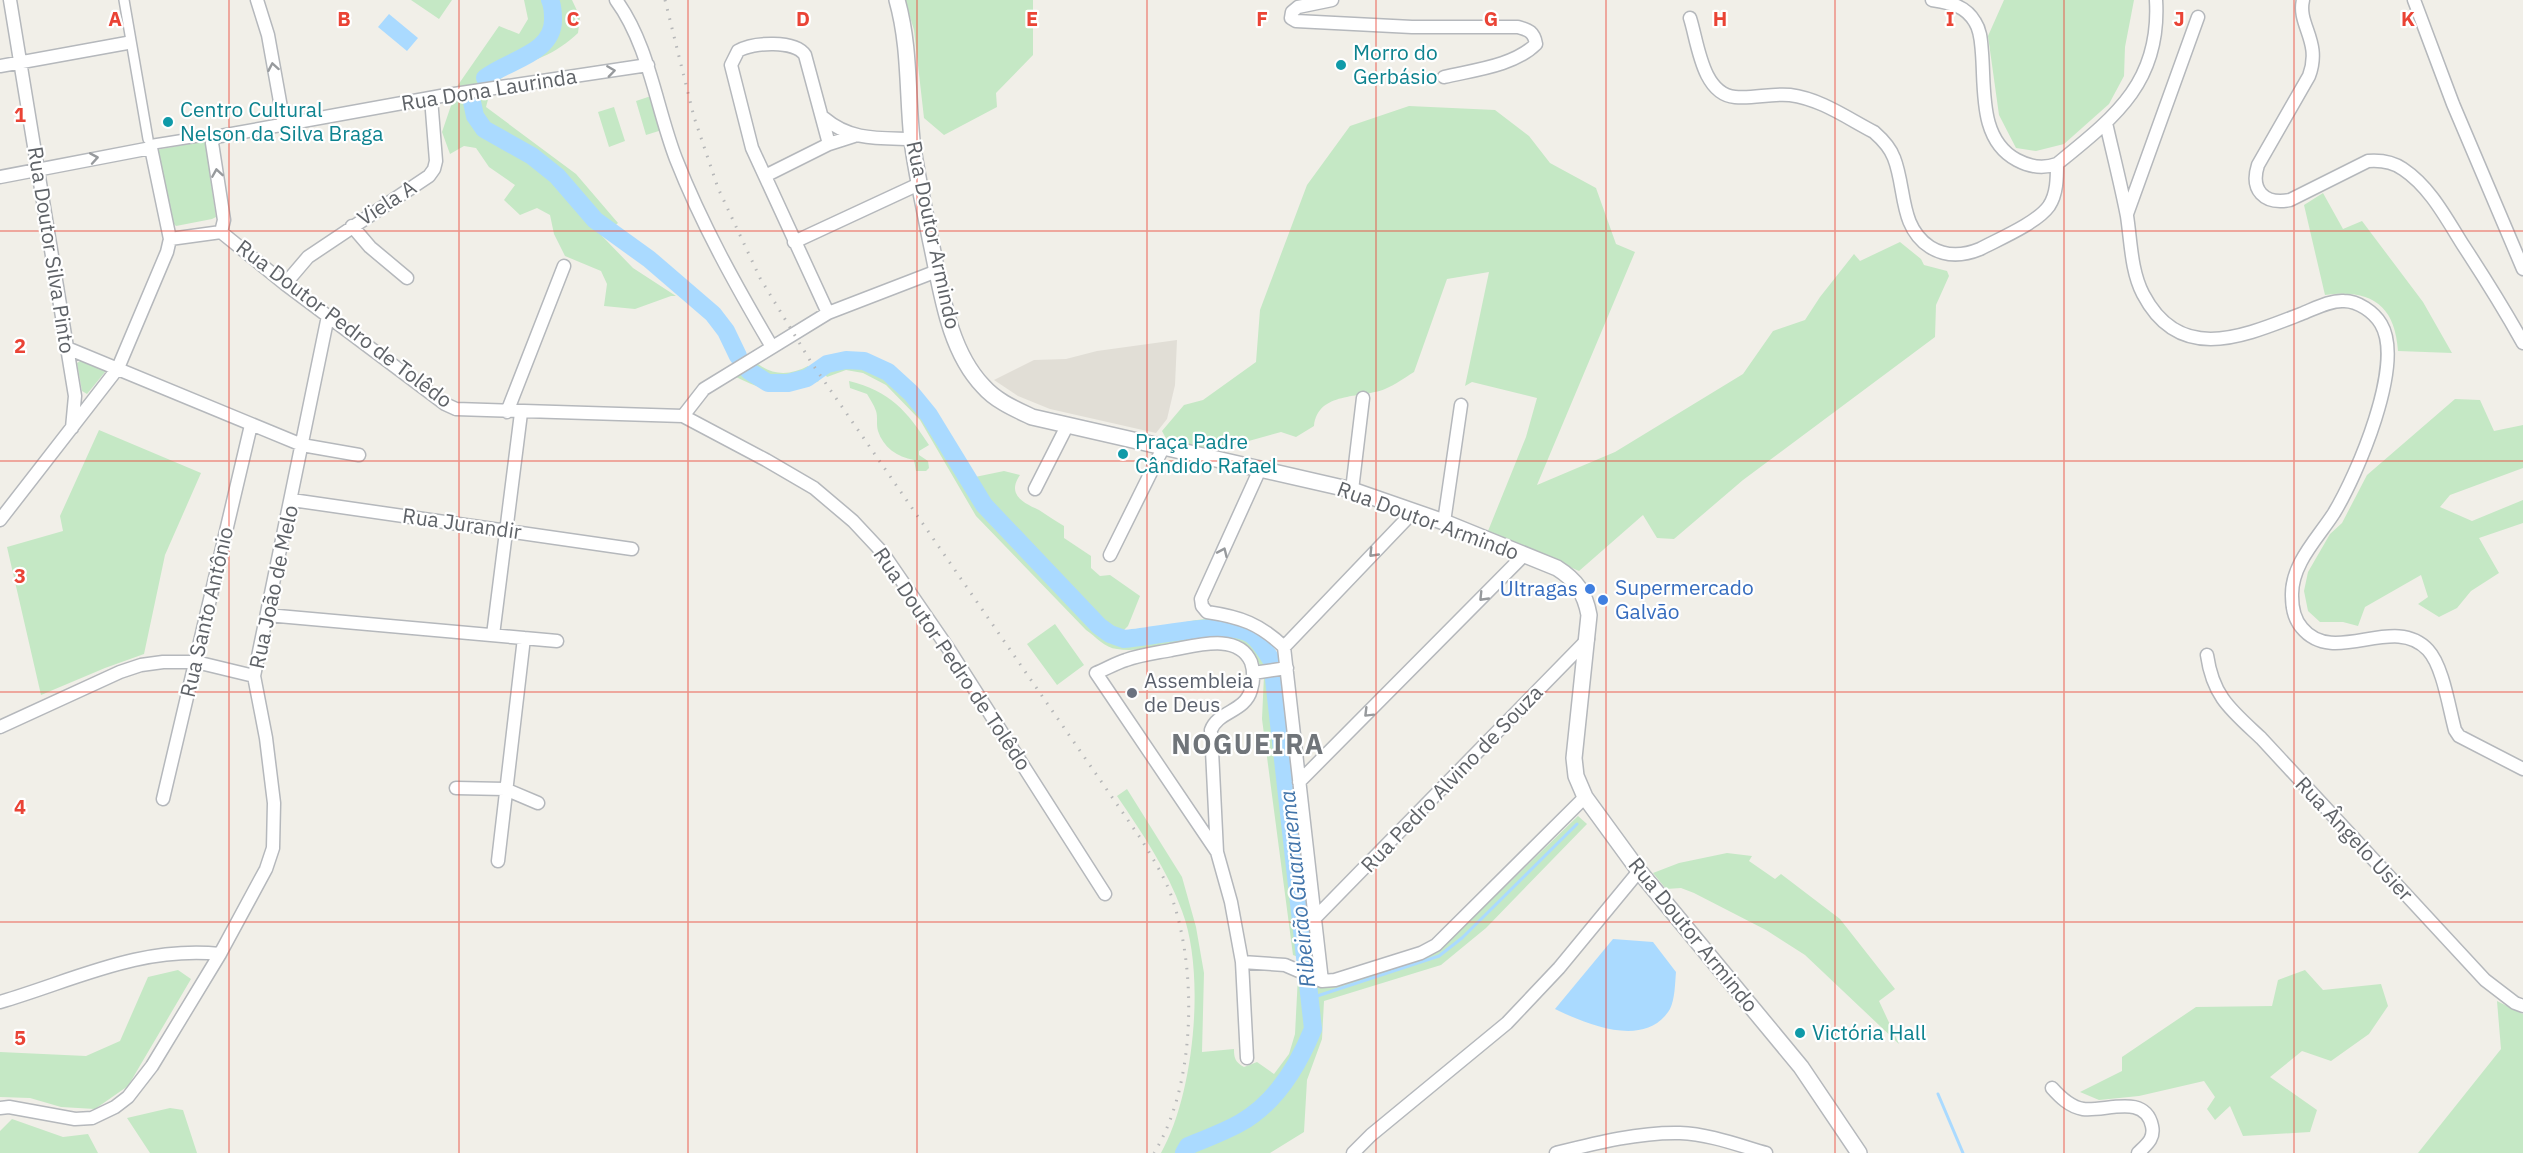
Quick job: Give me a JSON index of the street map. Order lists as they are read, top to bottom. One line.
{"streets":{"street":["Rua Dona Laurinda","Viela A","Rua Doutor Armindo","Rua Doutor Silva Pinto","Rua Doutor Pedro de Tolêdo","Rua Jurandir","Rua João de Melo","Rua Santo Antônio","Rua Pedro Alvino de Souza","Rua Ângelo Usier"]},"crossings":[["Rua Dona Laurinda","Viela A"],["Rua Dona Laurinda","Rua Doutor Pedro de Tolêdo"],["Viela A","Rua Doutor Pedro de Tolêdo"],["Rua Doutor Armindo","Rua Pedro Alvino de Souza"],["Rua Doutor Pedro de Tolêdo","Rua João de Melo"],["Rua Jurandir","Rua João de Melo"]],"one_way":["Rua Dona Laurinda"],"districts":["NOGUEIRA"],"water":["Ribeirão Guararema"],"places":["Morro do Gerbásio","Centro Cultural Nelson da Silva Braga","Praça Padre Cândido Rafael","Ultragas","Supermercado Galvão","Assembleia de Deus","Victória Hall"],"grid":{"columns":["A","B","C","D","E","F","G","H","I","J","K"],"rows":["1","2","3","4","5"]}}
